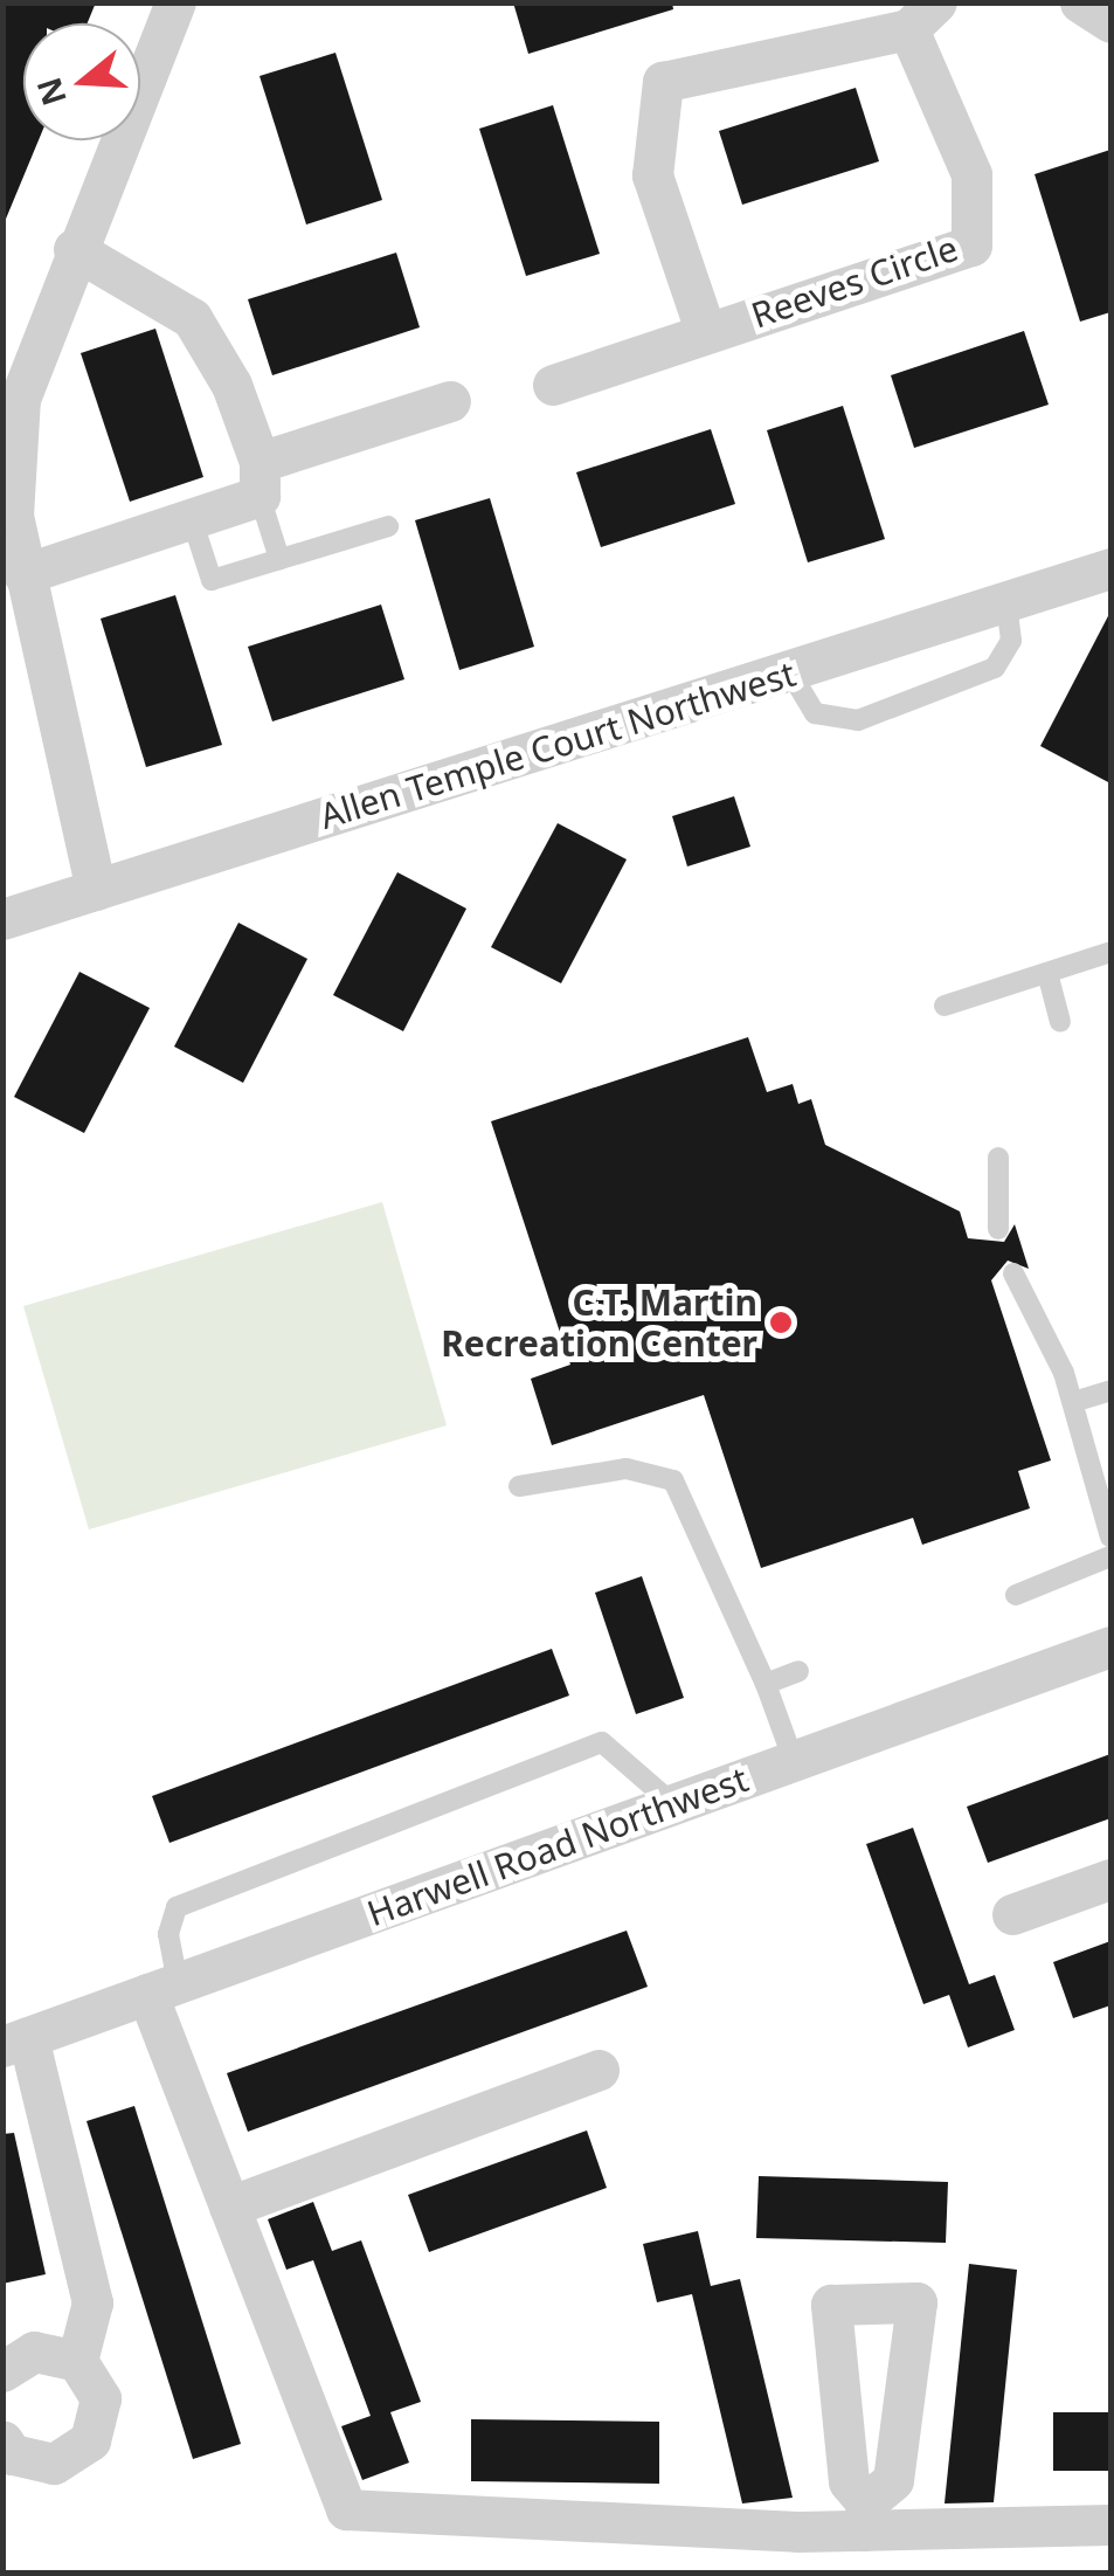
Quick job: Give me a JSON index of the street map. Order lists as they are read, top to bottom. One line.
{"streets":{"street":["Reeves Circle","Allen Temple Court Northwest","Harwell Road Northwest"]},"places":["C.T. Martin Recreation Center"],"north":"left"}
